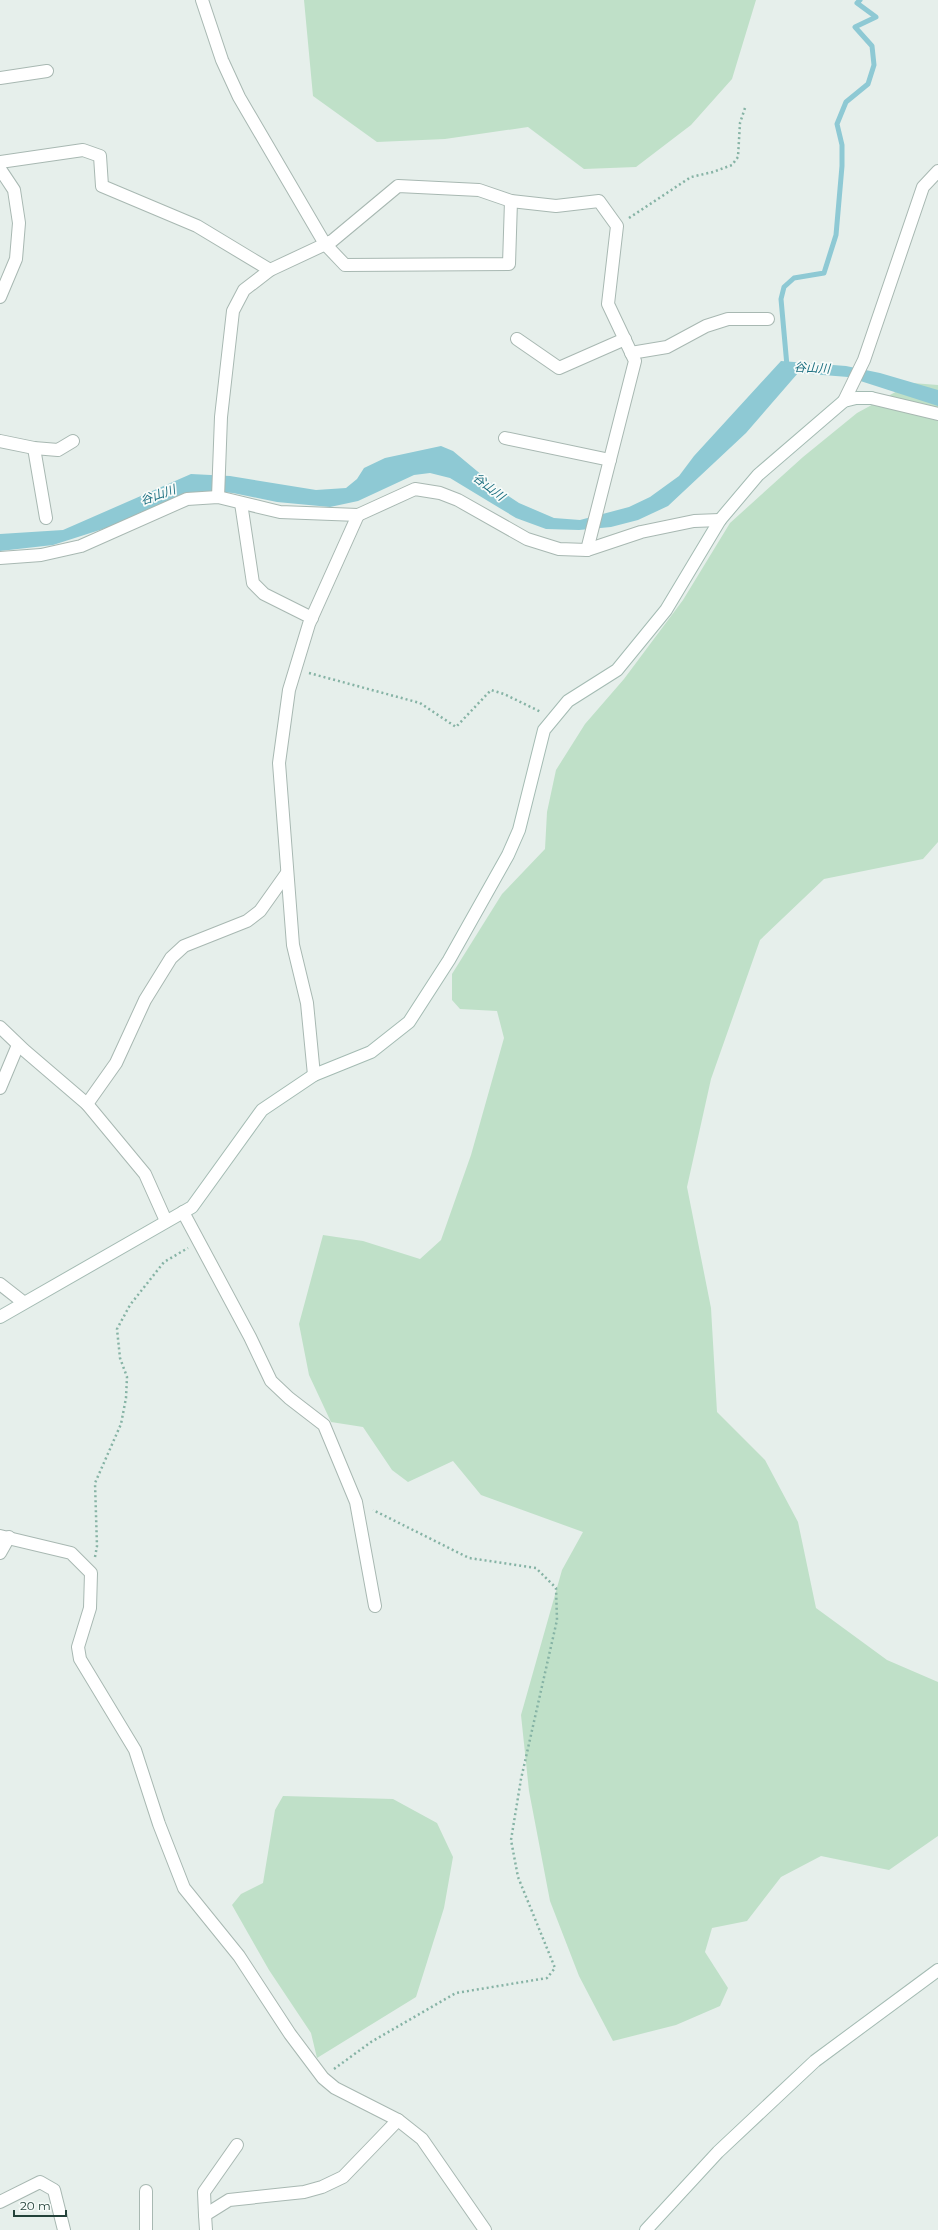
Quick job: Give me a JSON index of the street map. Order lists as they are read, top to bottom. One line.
{"water":["谷山川"],"scale_bar":"20 m"}
